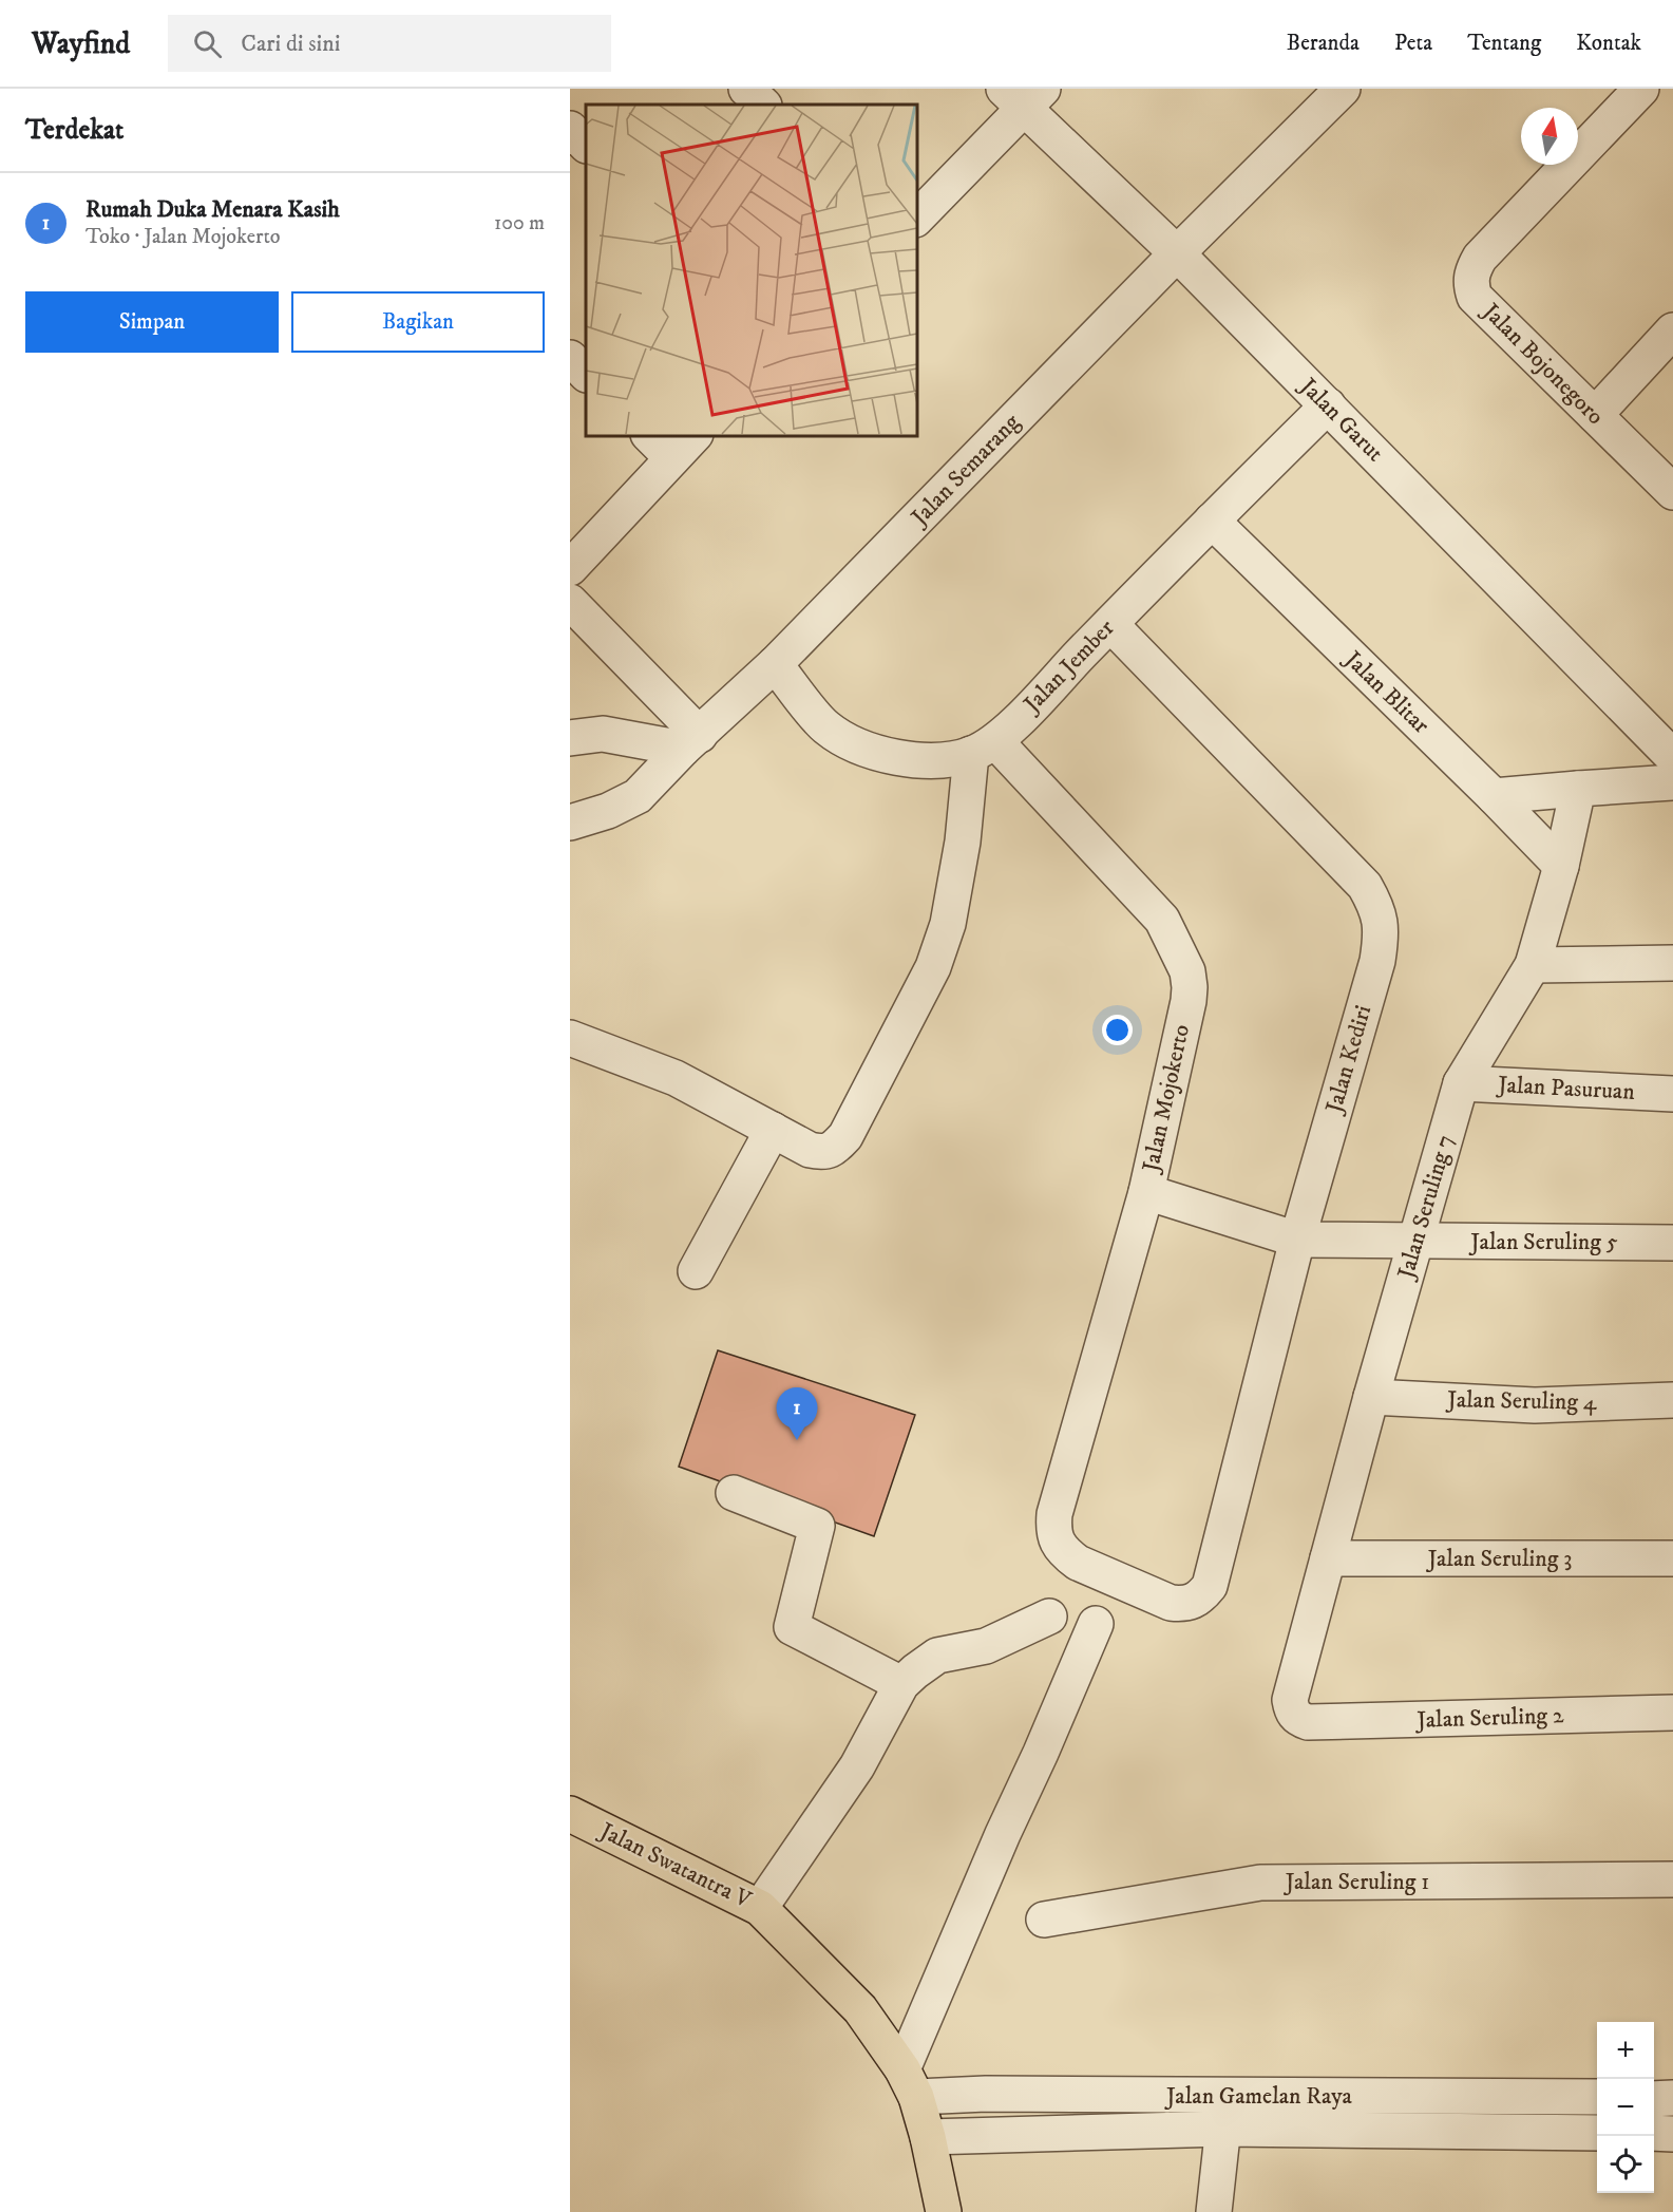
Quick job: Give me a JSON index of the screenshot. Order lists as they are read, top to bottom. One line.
{"streets":{"main road":["Jalan Swatantra V"],"street":["Jalan Bojonegoro","Jalan Garut","Jalan Semarang","Jalan Jember","Jalan Blitar","Jalan Kediri","Jalan Pasuruan","Jalan Mojokerto","Jalan Seruling 7","Jalan Seruling 5","Jalan Seruling 4","Jalan Seruling 3","Jalan Seruling 2","Jalan Seruling 1","Jalan Gamelan Raya"]},"crossings":[["Jalan Garut","Jalan Semarang"],["Jalan Garut","Jalan Jember"],["Jalan Jember","Jalan Blitar"],["Jalan Jember","Jalan Kediri"],["Jalan Jember","Jalan Mojokerto"],["Jalan Blitar","Jalan Seruling 7"],["Jalan Kediri","Jalan Mojokerto"],["Jalan Kediri","Jalan Seruling 5"],["Jalan Pasuruan","Jalan Seruling 7"],["Jalan Mojokerto","Jalan Seruling 5"],["Jalan Seruling 7","Jalan Seruling 5"],["Jalan Seruling 7","Jalan Seruling 4"],["Jalan Seruling 7","Jalan Seruling 3"],["Jalan Seruling 7","Jalan Seruling 2"],["Jalan Swatantra V","Jalan Gamelan Raya"]],"north":"top","page":{"header":"Wayfind","search":"Cari di sini","nav":["Beranda","Peta","Tentang","Kontak"],"heading":"Terdekat","list":[{"mark":"1","name":"Rumah Duka Menara Kasih","note":"Toko · Jalan Mojokerto","value":"100 m"}],"buttons":["Simpan","Bagikan"],"pins":"1","map_buttons":["+","−"]}}
